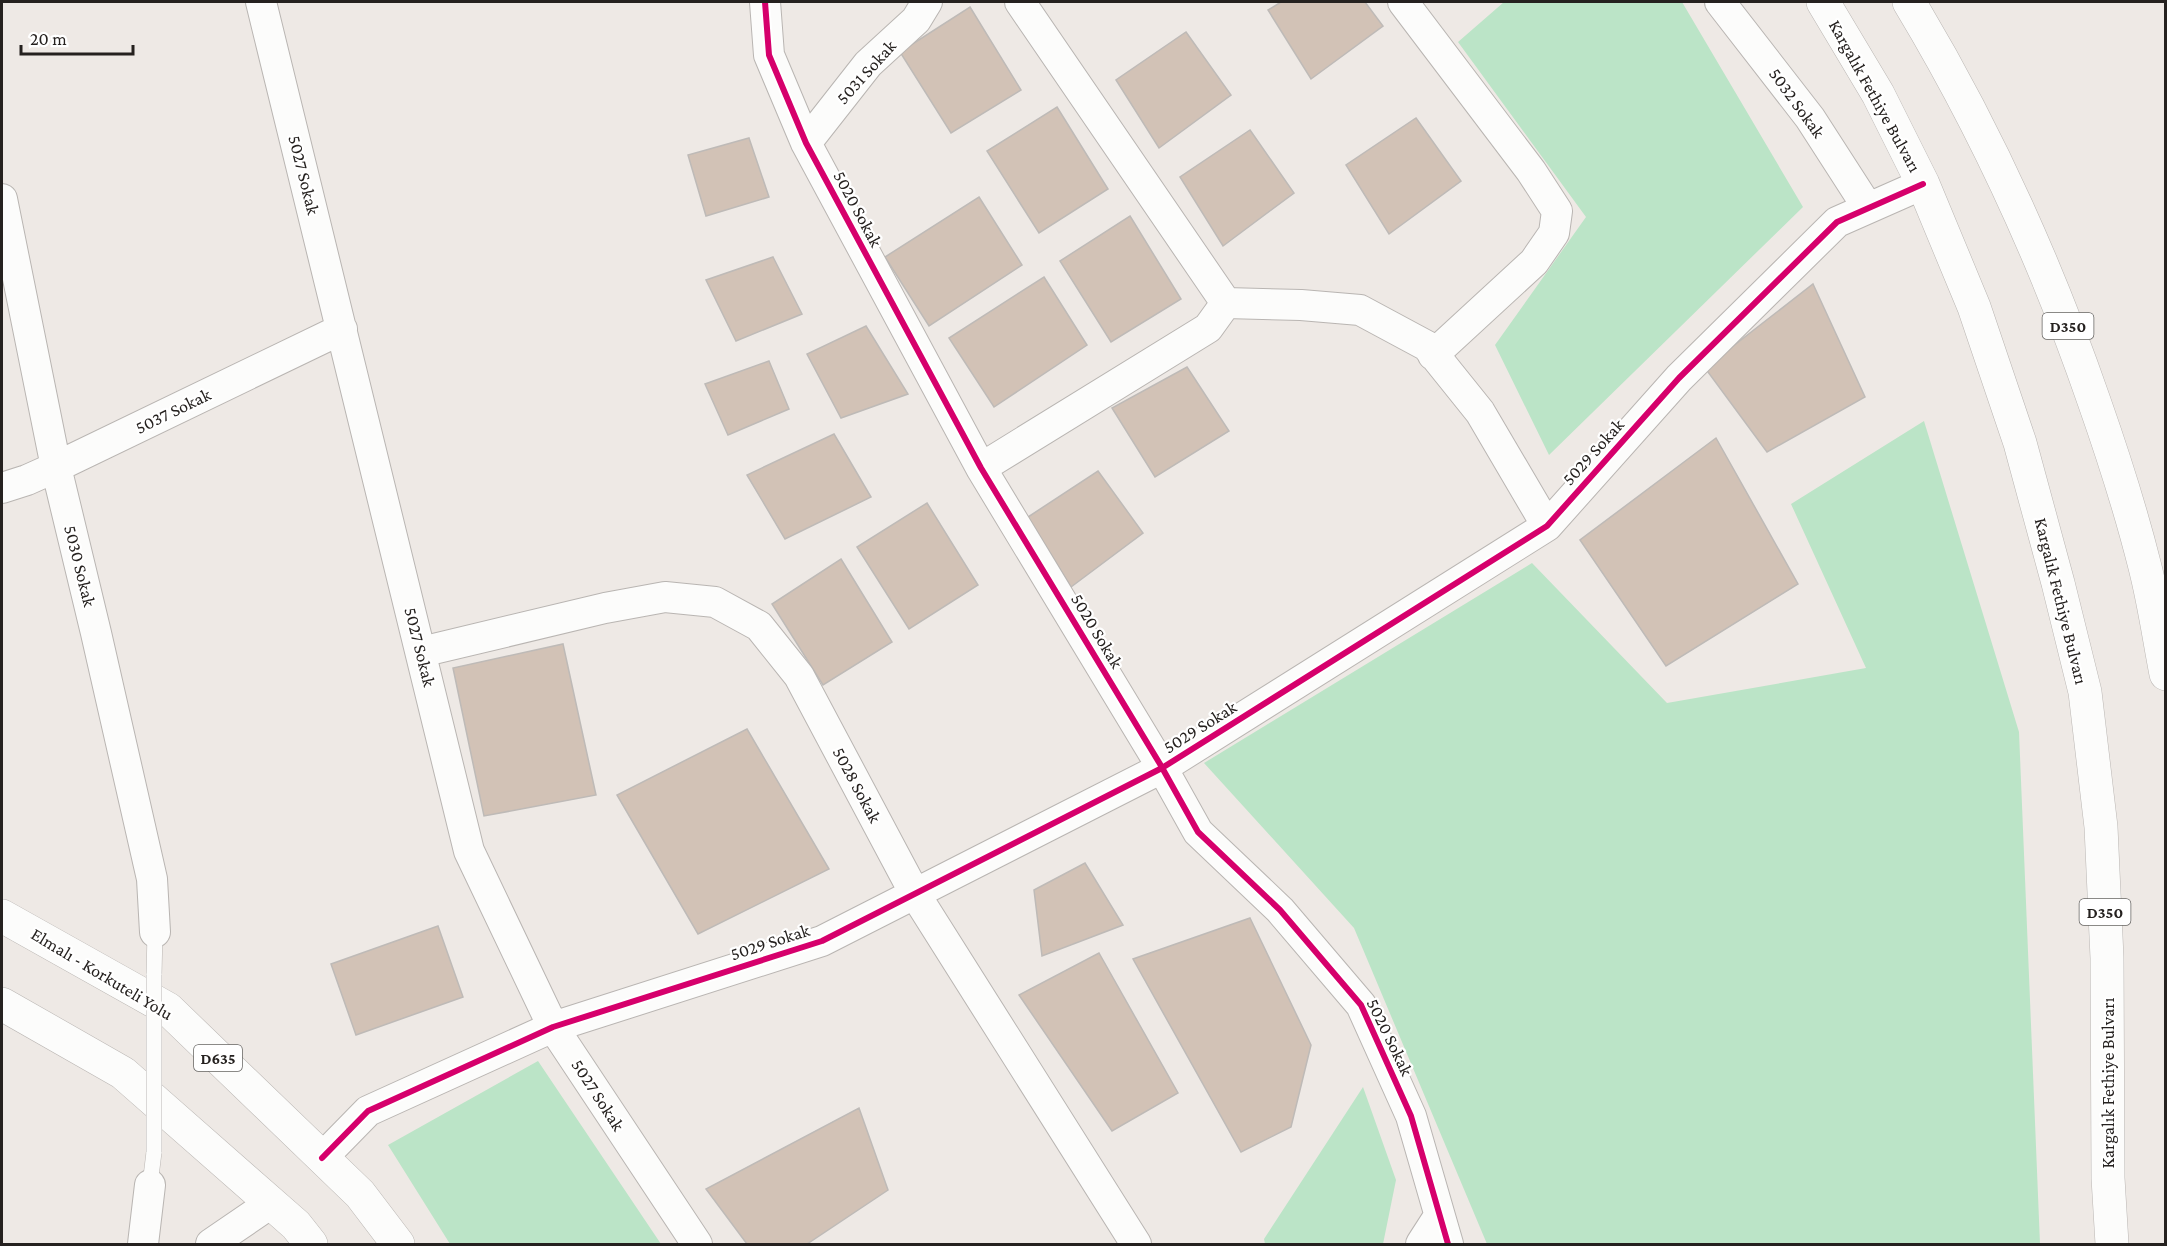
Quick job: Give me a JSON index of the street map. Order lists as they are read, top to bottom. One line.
{"streets":{"highway":["Kargalık Fethiye Bulvarı","D350","Elmalı - Korkuteli Yolu","D635"],"street":["5031 Sokak","5032 Sokak","5027 Sokak","5020 Sokak","5037 Sokak","5029 Sokak","5030 Sokak","5028 Sokak"]},"crossings":[["5031 Sokak","5020 Sokak"],["Kargalık Fethiye Bulvarı","5029 Sokak"],["5032 Sokak","5029 Sokak"],["5027 Sokak","5037 Sokak"],["5027 Sokak","5029 Sokak"],["5027 Sokak","5028 Sokak"],["5020 Sokak","5029 Sokak"],["5037 Sokak","5030 Sokak"],["5029 Sokak","5028 Sokak"],["5029 Sokak","Elmalı - Korkuteli Yolu"]],"scale_bar":"20 m"}
